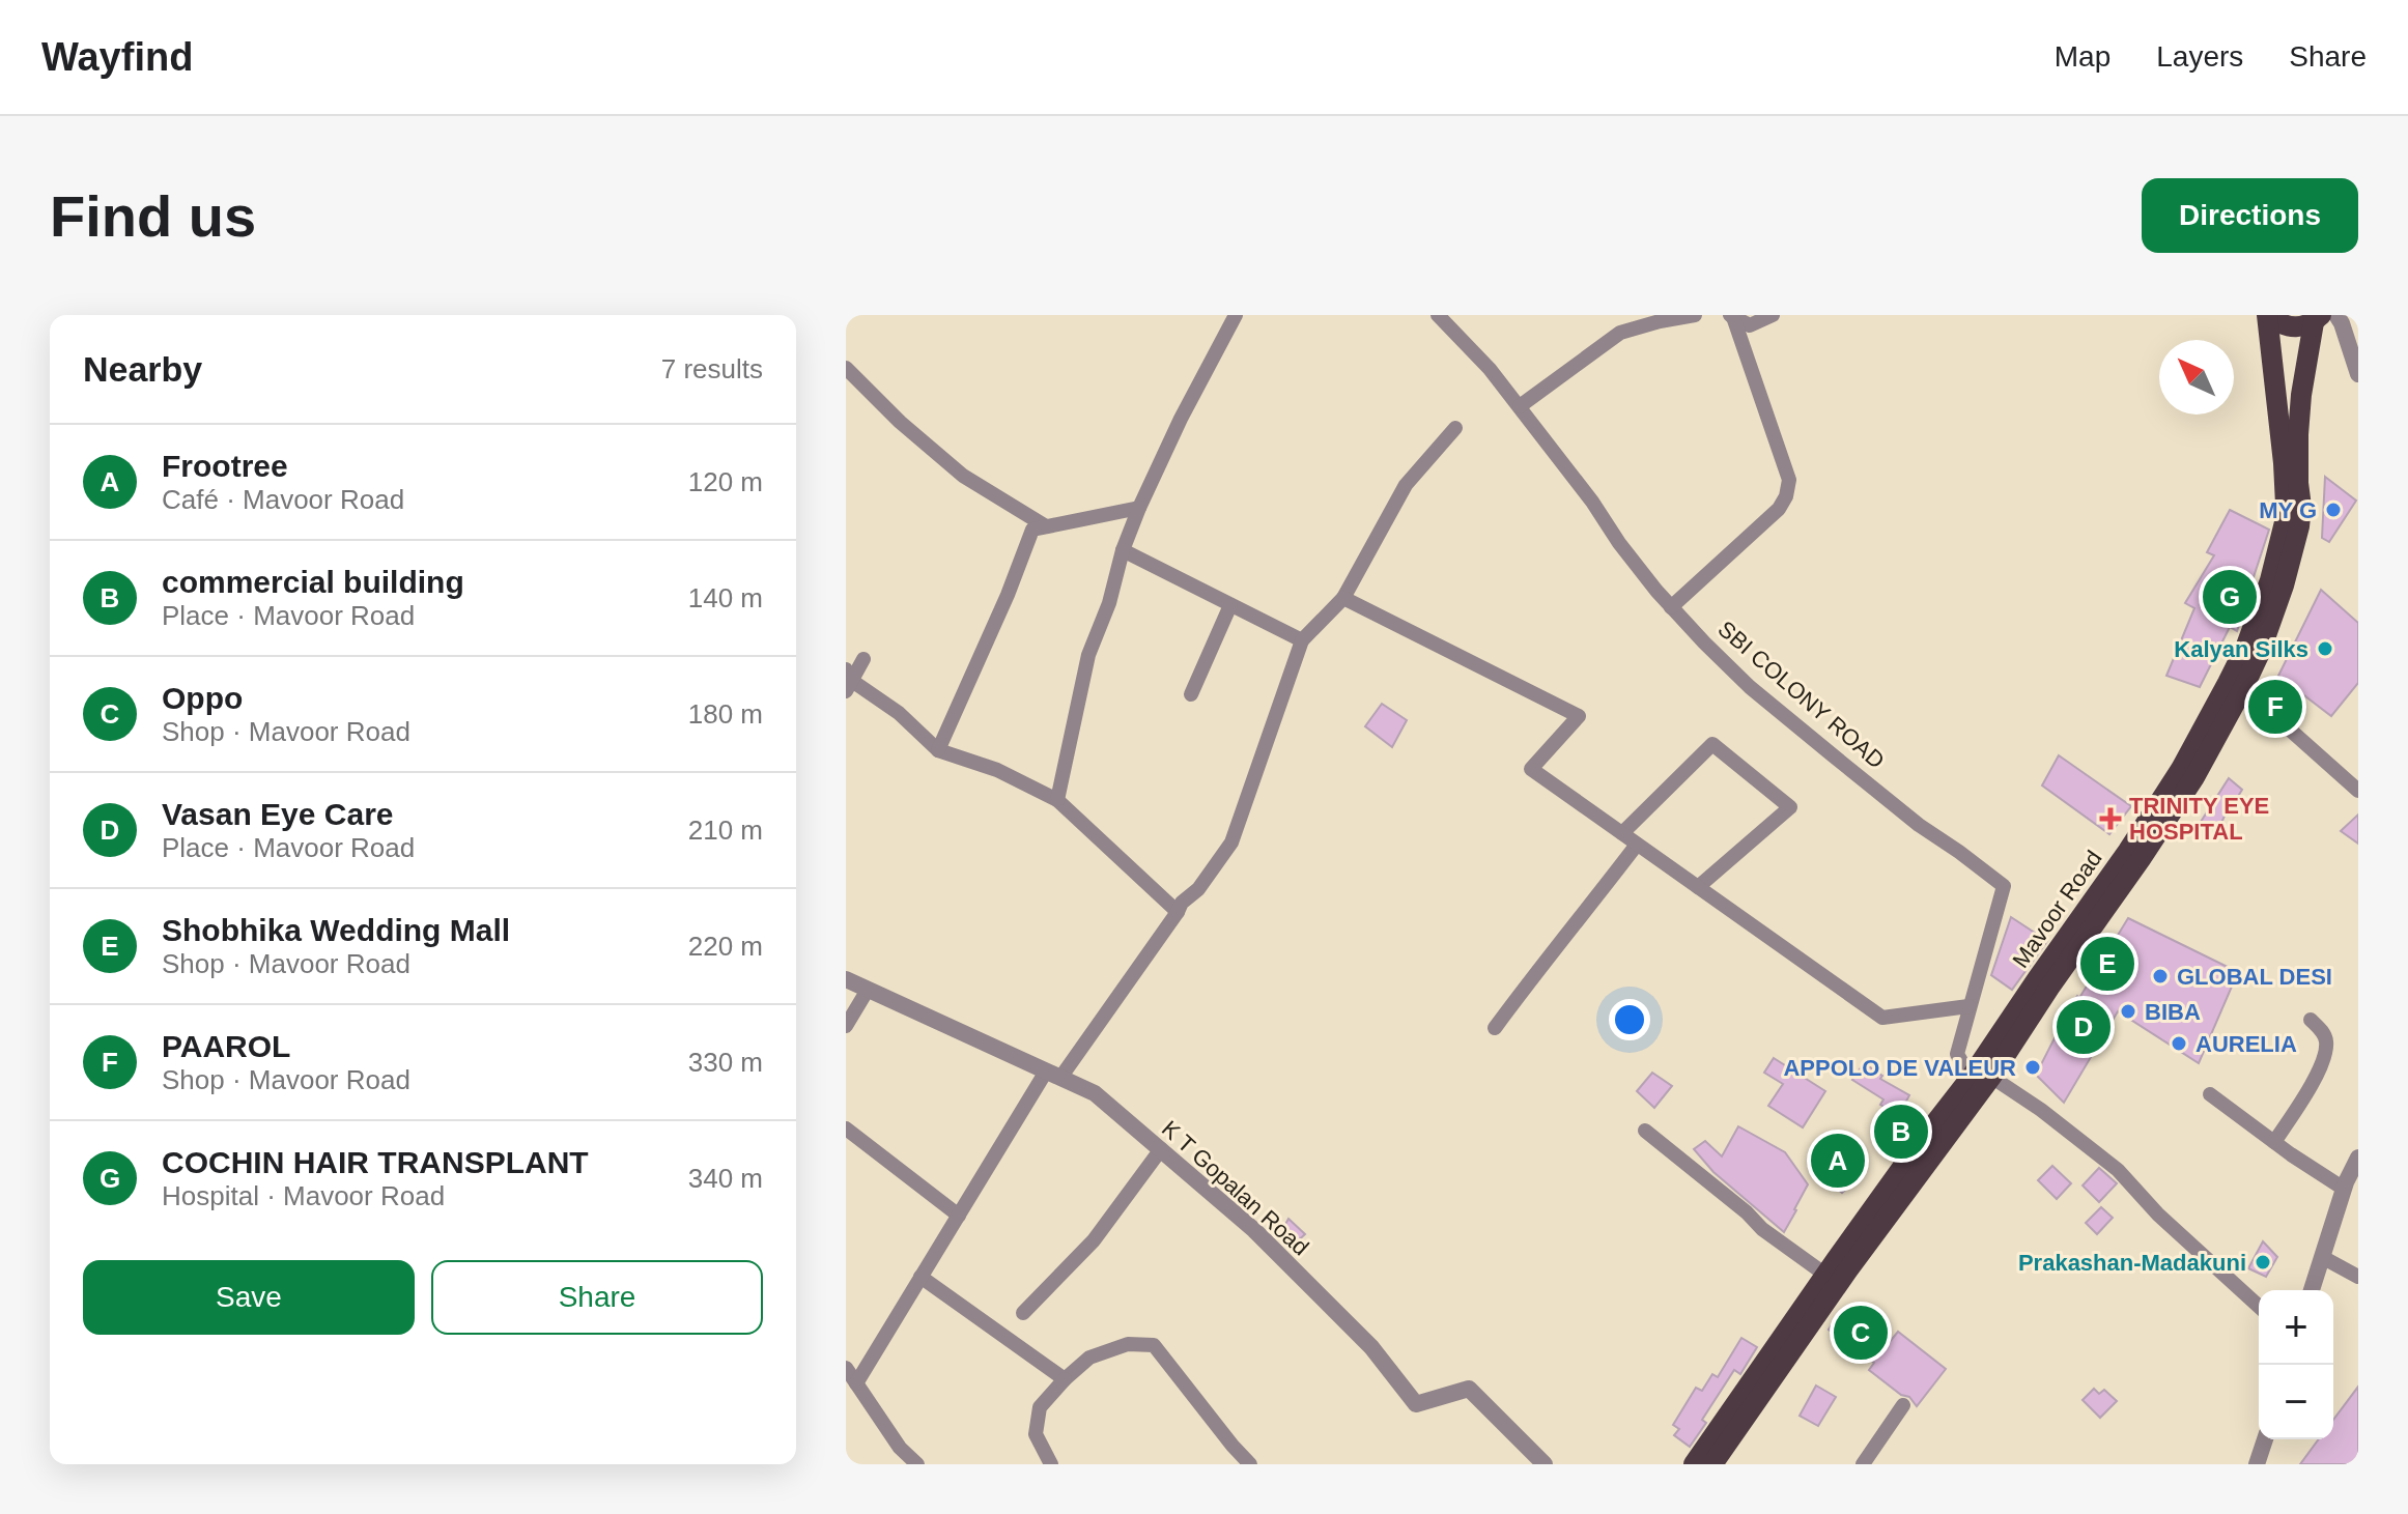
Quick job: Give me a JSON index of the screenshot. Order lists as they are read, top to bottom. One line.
{"streets":{"main road":["Mavoor Road"],"street":["SBI COLONY ROAD","K T Gopalan Road"]},"crossings":[["SBI COLONY ROAD","Mavoor Road"]],"places":{"other":["MY G","Kalyan Silks","GLOBAL DESI","BIBA","AURELIA","APPOLO DE VALEUR","Prakashan-Madakuni"],"health":["TRINITY EYE HOSPITAL"]},"north":"top left","page":{"header":"Wayfind","nav":["Map","Layers","Share"],"buttons":["Directions",["Save","Share"]],"title":"Find us","heading":["Nearby","7 results"],"list":[{"mark":"A","name":"Frootree","note":"Café · Mavoor Road","value":"120 m"},{"mark":"B","name":"commercial building","note":"Place · Mavoor Road","value":"140 m"},{"mark":"C","name":"Oppo","note":"Shop · Mavoor Road","value":"180 m"},{"mark":"D","name":"Vasan Eye Care","note":"Place · Mavoor Road","value":"210 m"},{"mark":"E","name":"Shobhika Wedding Mall","note":"Shop · Mavoor Road","value":"220 m"},{"mark":"F","name":"PAAROL","note":"Shop · Mavoor Road","value":"330 m"},{"mark":"G","name":"COCHIN HAIR TRANSPLANT","note":"Hospital · Mavoor Road","value":"340 m"}],"pins":["G","F","E","D","B","A","C"],"map_buttons":["+","−"]}}
